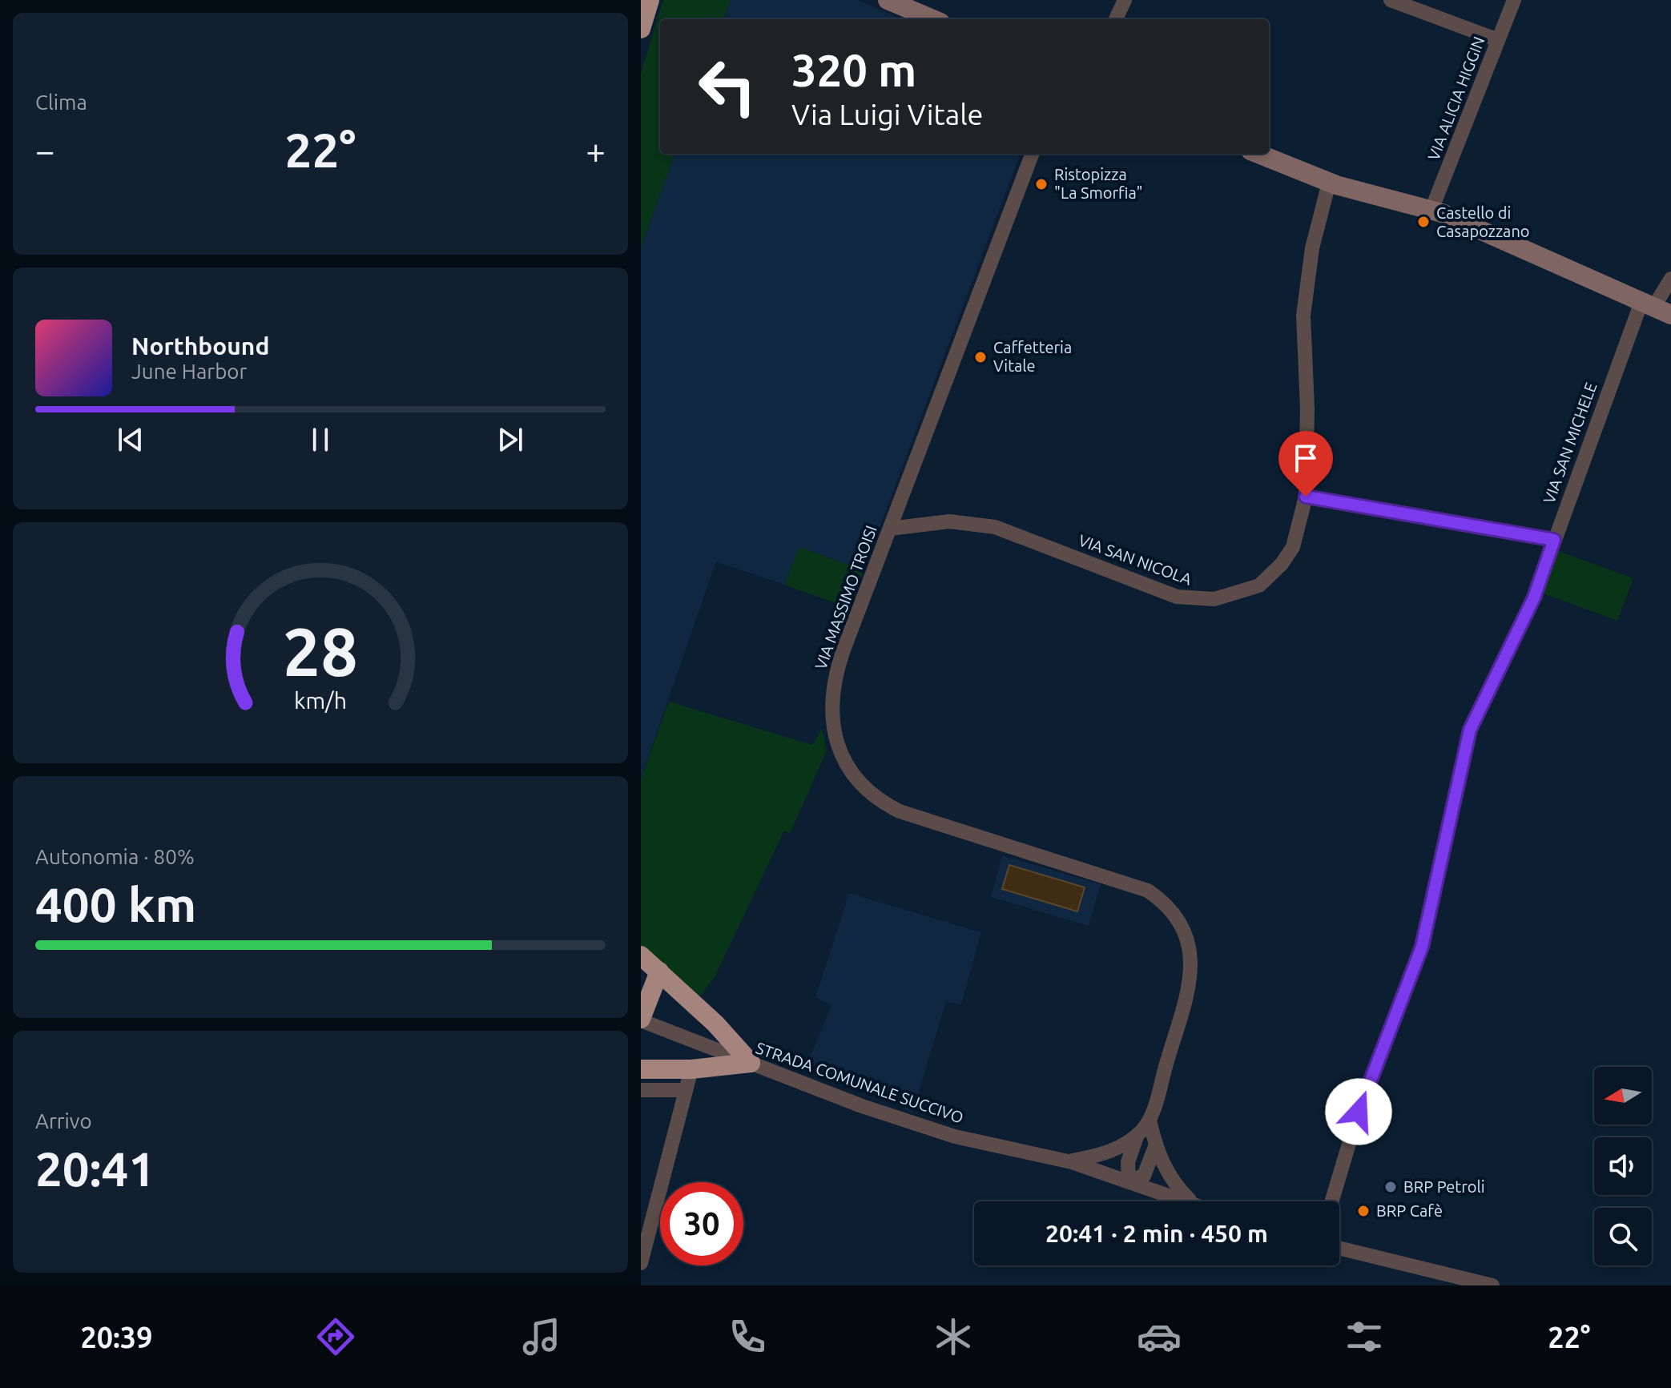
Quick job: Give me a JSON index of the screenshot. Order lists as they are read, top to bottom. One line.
{"streets":{"street":["VIA ALICIA HIGGIN","VIA SAN MICHELE","VIA SAN NICOLA","VIA MASSIMO TROISI","STRADA COMUNALE SUCCIVO"]},"crossings":[["VIA SAN NICOLA","VIA MASSIMO TROISI"],["VIA MASSIMO TROISI","STRADA COMUNALE SUCCIVO"]],"places":["Ristopizza \"La Smorfia\"","Castello di Casapozzano","Caffetteria Vitale","BRP Petroli","BRP Cafè"],"north":"left","page":{"tile":["Clima",["Autonomia · 80%","400 km"],["Arrivo","20:41"]],"turn":["320 m","Via Luigi Vitale"],"heat":["−","22°","+"],"song":["Northbound","June Harbor"],"limit":"30","trip":"20:41 · 2 min · 450 m","tabs":["20:39","22°"],"gauge":["28","km/h"]}}
